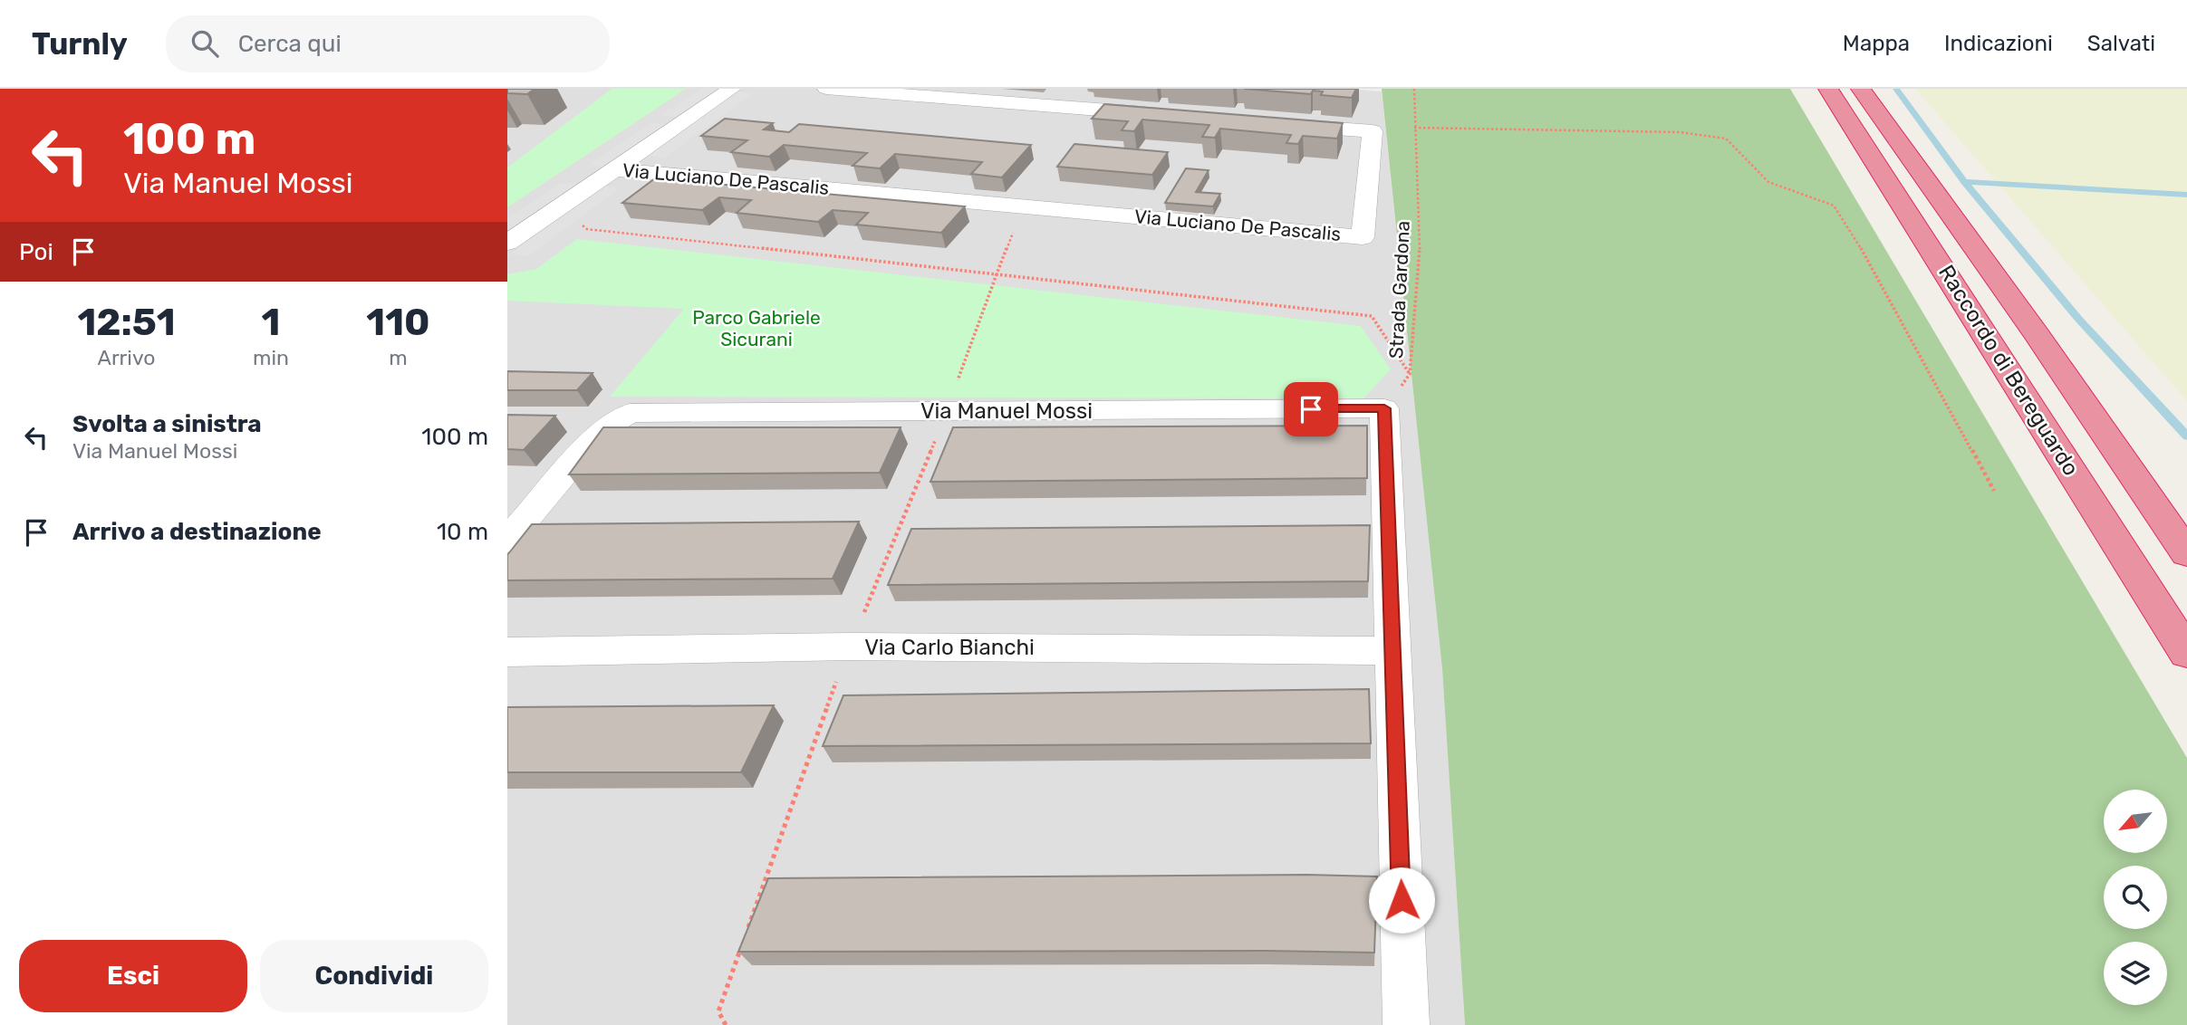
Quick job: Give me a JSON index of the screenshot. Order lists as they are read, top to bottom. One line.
{"streets":{"highway":["Raccordo di Bereguardo"],"street":["Via Luciano De Pascalis","Via Manuel Mossi","Via Carlo Bianchi"],"path":["Strada Gardona"]},"crossings":[["Strada Gardona","Via Manuel Mossi"]],"parks":["Parco Gabriele Sicurani"],"north":"bottom left","page":{"header":"Turnly","search":"Cerca qui","nav":["Mappa","Indicazioni","Salvati"],"turn":["100 m","Via Manuel Mossi"],"then":"Poi","eta":["12:51","Arrivo","1","min","110","m"],"list":[{"name":"Svolta a sinistra","note":"Via Manuel Mossi","value":"100 m"},{"name":"Arrivo a destinazione","value":"10 m"}],"buttons":["Esci","Condividi"]}}
